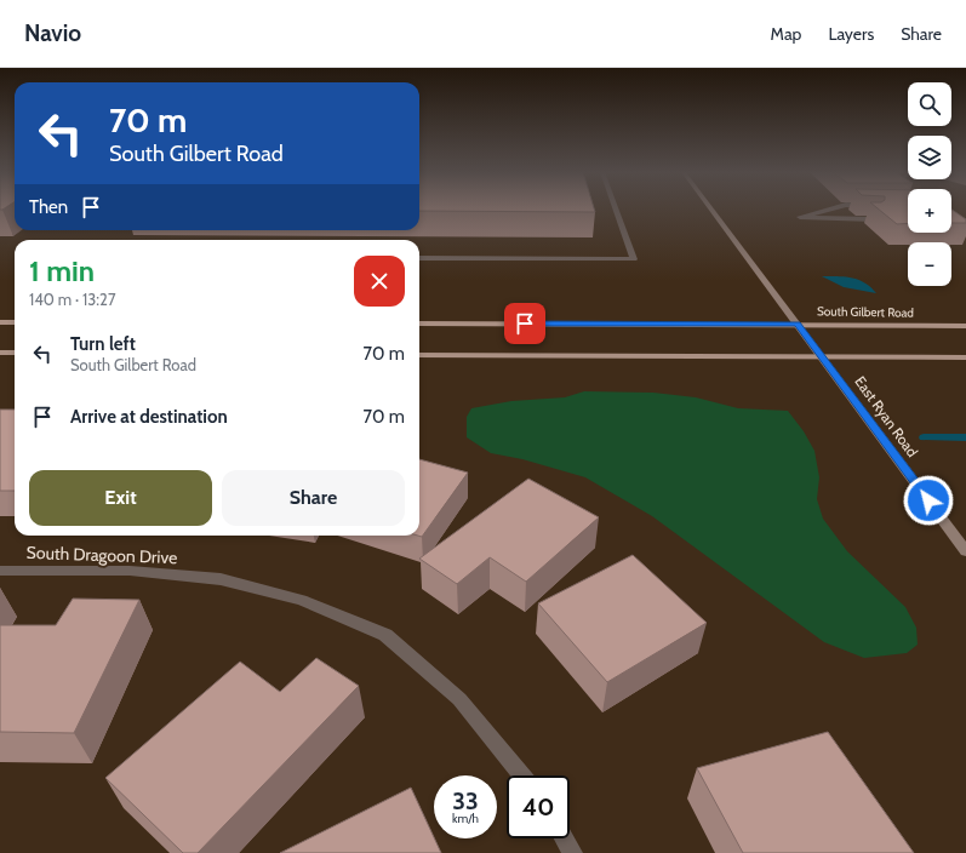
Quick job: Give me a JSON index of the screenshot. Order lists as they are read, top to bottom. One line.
{"streets":{"main road":["South Gilbert Road"],"street":["East Ryan Road","South Dragoon Drive"]},"crossings":[["South Gilbert Road","East Ryan Road"]],"page":{"header":"Navio","nav":["Map","Layers","Share"],"map_buttons":["+","−"],"turn":["70 m","South Gilbert Road"],"then":"Then","heading":["1 min","140 m · 13:27"],"list":[{"name":"Turn left","note":"South Gilbert Road","value":"70 m"},{"name":"Arrive at destination","value":"70 m"}],"buttons":["Exit","Share"],"speed":"33 km/h","limit":"40"}}
